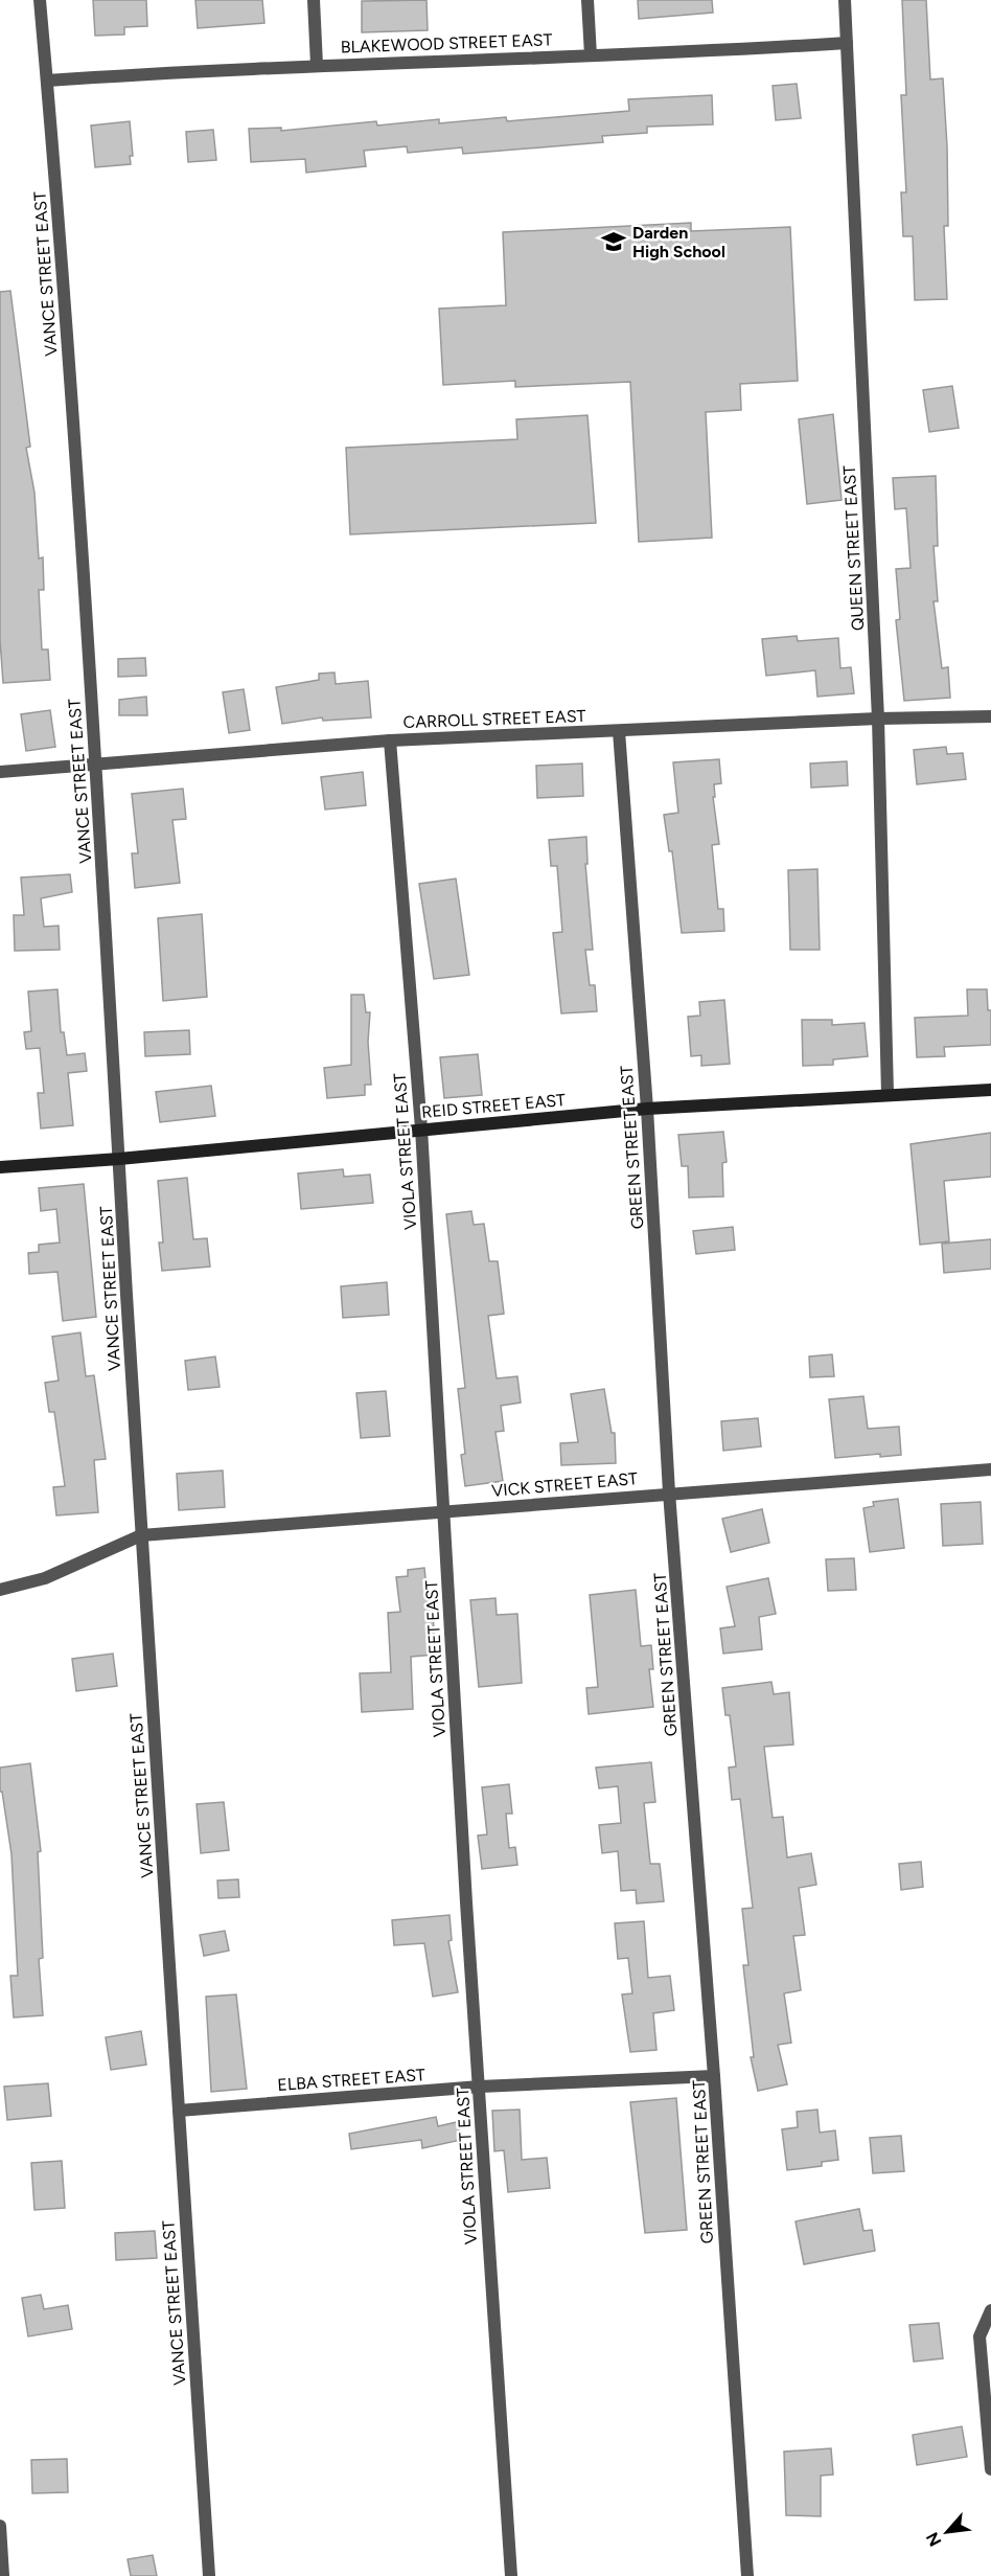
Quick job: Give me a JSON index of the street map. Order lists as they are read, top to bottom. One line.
{"streets":{"street":["BLAKEWOOD STREET EAST","VANCE STREET EAST","QUEEN STREET EAST","CARROLL STREET EAST","REID STREET EAST","GREEN STREET EAST","VIOLA STREET EAST","VICK STREET EAST","ELBA STREET EAST"]},"crossings":[["BLAKEWOOD STREET EAST","VANCE STREET EAST"],["BLAKEWOOD STREET EAST","QUEEN STREET EAST"],["VANCE STREET EAST","CARROLL STREET EAST"],["VANCE STREET EAST","REID STREET EAST"],["VANCE STREET EAST","VICK STREET EAST"],["VANCE STREET EAST","ELBA STREET EAST"],["QUEEN STREET EAST","CARROLL STREET EAST"],["QUEEN STREET EAST","REID STREET EAST"],["CARROLL STREET EAST","GREEN STREET EAST"],["CARROLL STREET EAST","VIOLA STREET EAST"],["REID STREET EAST","GREEN STREET EAST"],["REID STREET EAST","VIOLA STREET EAST"],["GREEN STREET EAST","VICK STREET EAST"],["GREEN STREET EAST","ELBA STREET EAST"],["VIOLA STREET EAST","VICK STREET EAST"],["VIOLA STREET EAST","ELBA STREET EAST"]],"places":{"school or university":["Darden High School"]},"north":"bottom left"}
